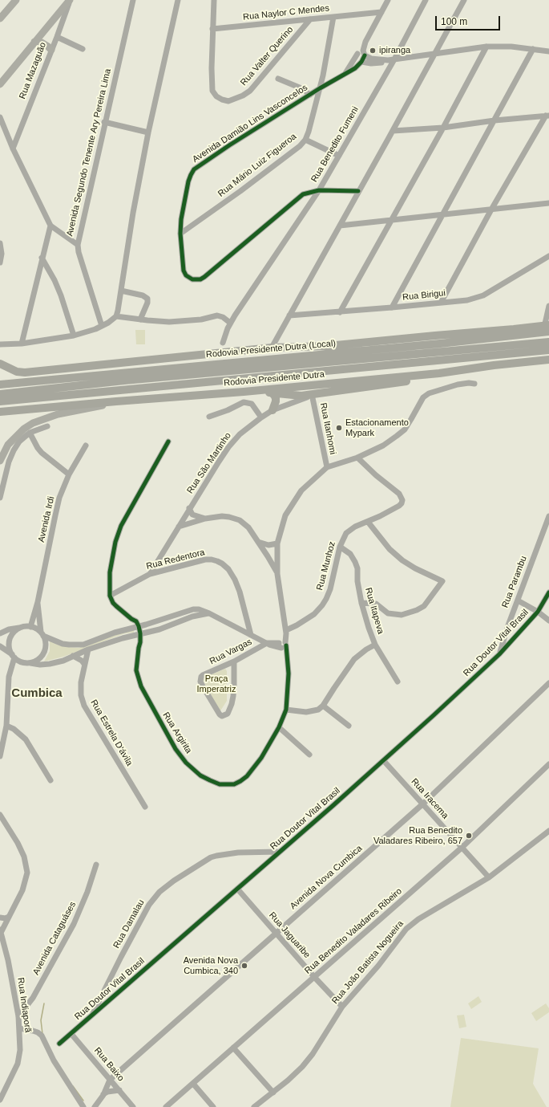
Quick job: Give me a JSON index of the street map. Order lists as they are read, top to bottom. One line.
{"streets":{"highway":["Rodovia Presidente Dutra (Local)","Rodovia Presidente Dutra"],"street":["Rua Naylor C Mendes","Rua Valter Querino","Rua Mazaguão","Avenida Damião Lins Vasconcelos","Rua Benedito Fumeni","Avenida Segundo Tenente Ary Pereira Lima","Rua Mário Luiz Figueroa","Rua Birigui","Rua Itanhomi","Rua São Martinho","Avenida Irdi","Rua Redentora","Rua Munhoz","Rua Parambu","Rua Itapeva","Rua Doutor Vital Brasil","Rua Vargas","Rua Estrela D'ávila","Rua Argirita","Rua Iracema","Avenida Nova Cumbica","Rua Damalau","Rua Benedito Valadares Ribeiro","Rua Jaguaribe","Avenida Cataguáses","Rua João Batista Nogueira","Rua Indiaporã","Rua Baixo"]},"crossings":[["Rua Naylor C Mendes","Rua Valter Querino"],["Rua Naylor C Mendes","Rua Mário Luiz Figueroa"],["Avenida Damião Lins Vasconcelos","Rua Benedito Fumeni"],["Avenida Damião Lins Vasconcelos","Rua Mário Luiz Figueroa"],["Rua Itanhomi","Rua São Martinho"],["Rua São Martinho","Rua Redentora"],["Rua Munhoz","Rua Itapeva"],["Rua Parambu","Rua Doutor Vital Brasil"],["Rua Doutor Vital Brasil","Rua Iracema"],["Rua Doutor Vital Brasil","Rua Damalau"],["Rua Doutor Vital Brasil","Rua Jaguaribe"],["Rua Doutor Vital Brasil","Rua Baixo"],["Rua Iracema","Avenida Nova Cumbica"],["Rua Iracema","Rua Benedito Valadares Ribeiro"],["Rua Iracema","Rua João Batista Nogueira"],["Avenida Nova Cumbica","Rua Jaguaribe"],["Avenida Nova Cumbica","Rua Baixo"],["Rua Benedito Valadares Ribeiro","Rua Jaguaribe"],["Rua Jaguaribe","Rua João Batista Nogueira"],["Avenida Cataguáses","Rua Indiaporã"]],"districts":["Cumbica"],"parks":["Praça Imperatriz"],"places":["ipiranga","Estacionamento Mypark","Rua Benedito Valadares Ribeiro, 657","Avenida Nova Cumbica, 340"],"scale_bar":"100 m"}
